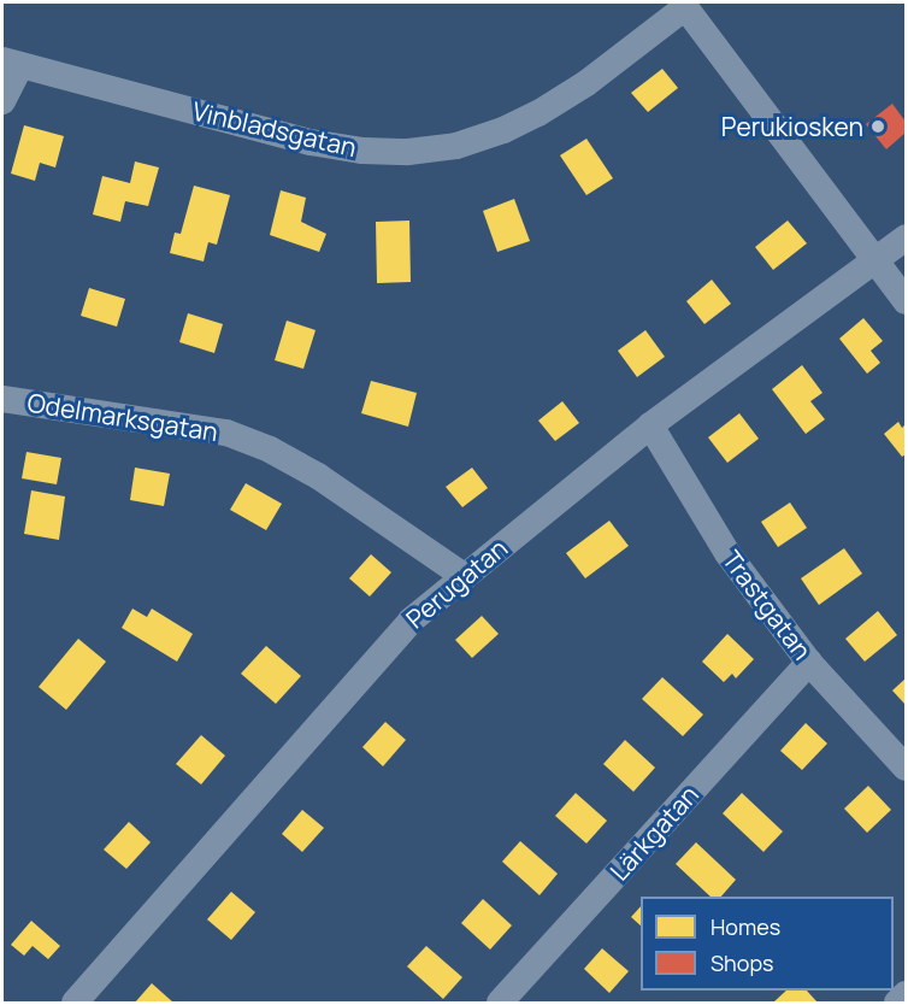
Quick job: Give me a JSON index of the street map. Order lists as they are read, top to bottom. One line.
{"streets":{"street":["Vinbladsgatan","Odelmarksgatan","Perugatan","Trastgatan","Lärkgatan"]},"crossings":[["Odelmarksgatan","Perugatan"],["Perugatan","Trastgatan"],["Trastgatan","Lärkgatan"]],"places":["Perukiosken"],"legend":["Homes","Shops"]}
